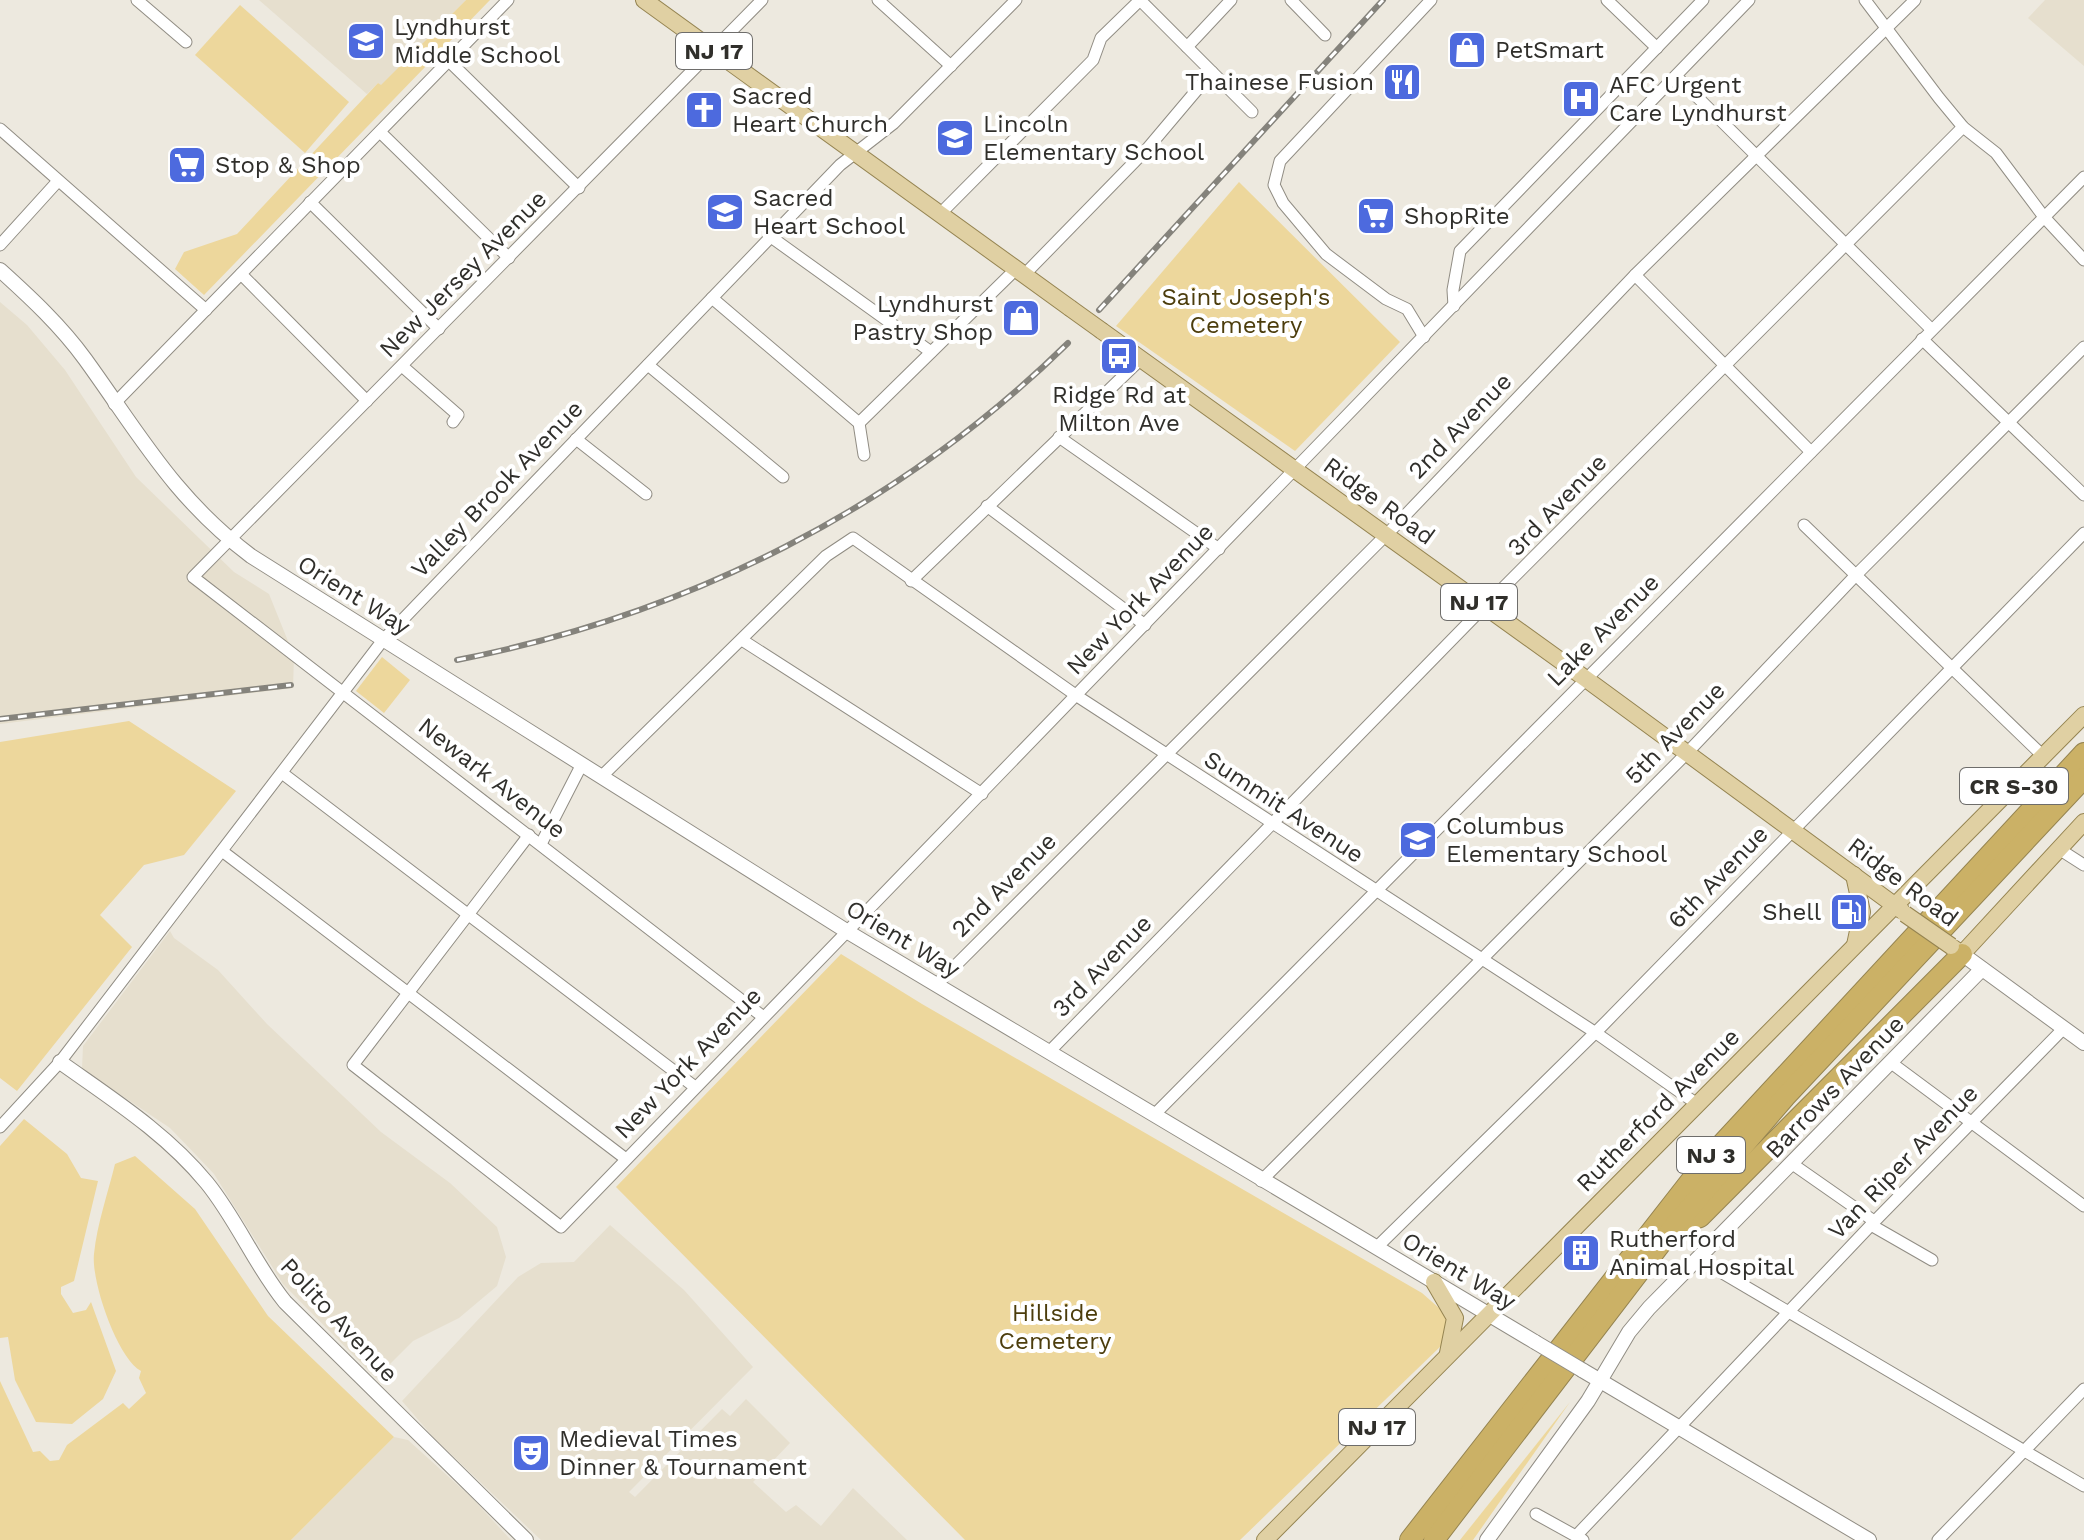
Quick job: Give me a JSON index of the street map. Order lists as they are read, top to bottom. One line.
{"streets":{"highway":["NJ 3"],"main road":["NJ 17","Ridge Road","CR S-30","Rutherford Avenue"],"street":["New Jersey Avenue","2nd Avenue","Valley Brook Avenue","3rd Avenue","Orient Way","New York Avenue","Lake Avenue","5th Avenue","Newark Avenue","Summit Avenue","6th Avenue","Barrows Avenue","Van Riper Avenue","Polito Avenue"]},"crossings":[["New Jersey Avenue","Ridge Road"],["New Jersey Avenue","Orient Way"],["New Jersey Avenue","Newark Avenue"],["2nd Avenue","Ridge Road"],["2nd Avenue","Orient Way"],["2nd Avenue","Summit Avenue"],["Valley Brook Avenue","Ridge Road"],["Valley Brook Avenue","Orient Way"],["Valley Brook Avenue","Newark Avenue"],["Valley Brook Avenue","Polito Avenue"],["Ridge Road","3rd Avenue"],["Ridge Road","New York Avenue"],["Ridge Road","Lake Avenue"],["Ridge Road","5th Avenue"],["Ridge Road","6th Avenue"],["Ridge Road","Barrows Avenue"],["Ridge Road","Rutherford Avenue"],["Ridge Road","Van Riper Avenue"],["3rd Avenue","Orient Way"],["3rd Avenue","Summit Avenue"],["Orient Way","New York Avenue"],["Orient Way","Lake Avenue"],["Orient Way","5th Avenue"],["Orient Way","6th Avenue"],["Orient Way","Barrows Avenue"],["Orient Way","Rutherford Avenue"],["Orient Way","Van Riper Avenue"],["New York Avenue","Newark Avenue"],["New York Avenue","Summit Avenue"],["Lake Avenue","Summit Avenue"],["5th Avenue","Summit Avenue"],["Summit Avenue","6th Avenue"],["Summit Avenue","Rutherford Avenue"]],"parks":["Saint Joseph's Cemetery","Hillside Cemetery"],"places":{"school or university":["Lyndhurst Middle School","Lincoln Elementary School","Sacred Heart School","Columbus Elementary School"],"shop":["PetSmart","Lyndhurst Pastry Shop"],"restaurant":["Thainese Fusion"],"hospital":["AFC Urgent Care Lyndhurst"],"church":["Sacred Heart Church"],"supermarket":["Stop & Shop","ShopRite"],"bus stop":["Ridge Rd at Milton Ave"],"fuel station":["Shell"],"building":["Rutherford Animal Hospital"],"theatre":["Medieval Times Dinner & Tournament"]}}
